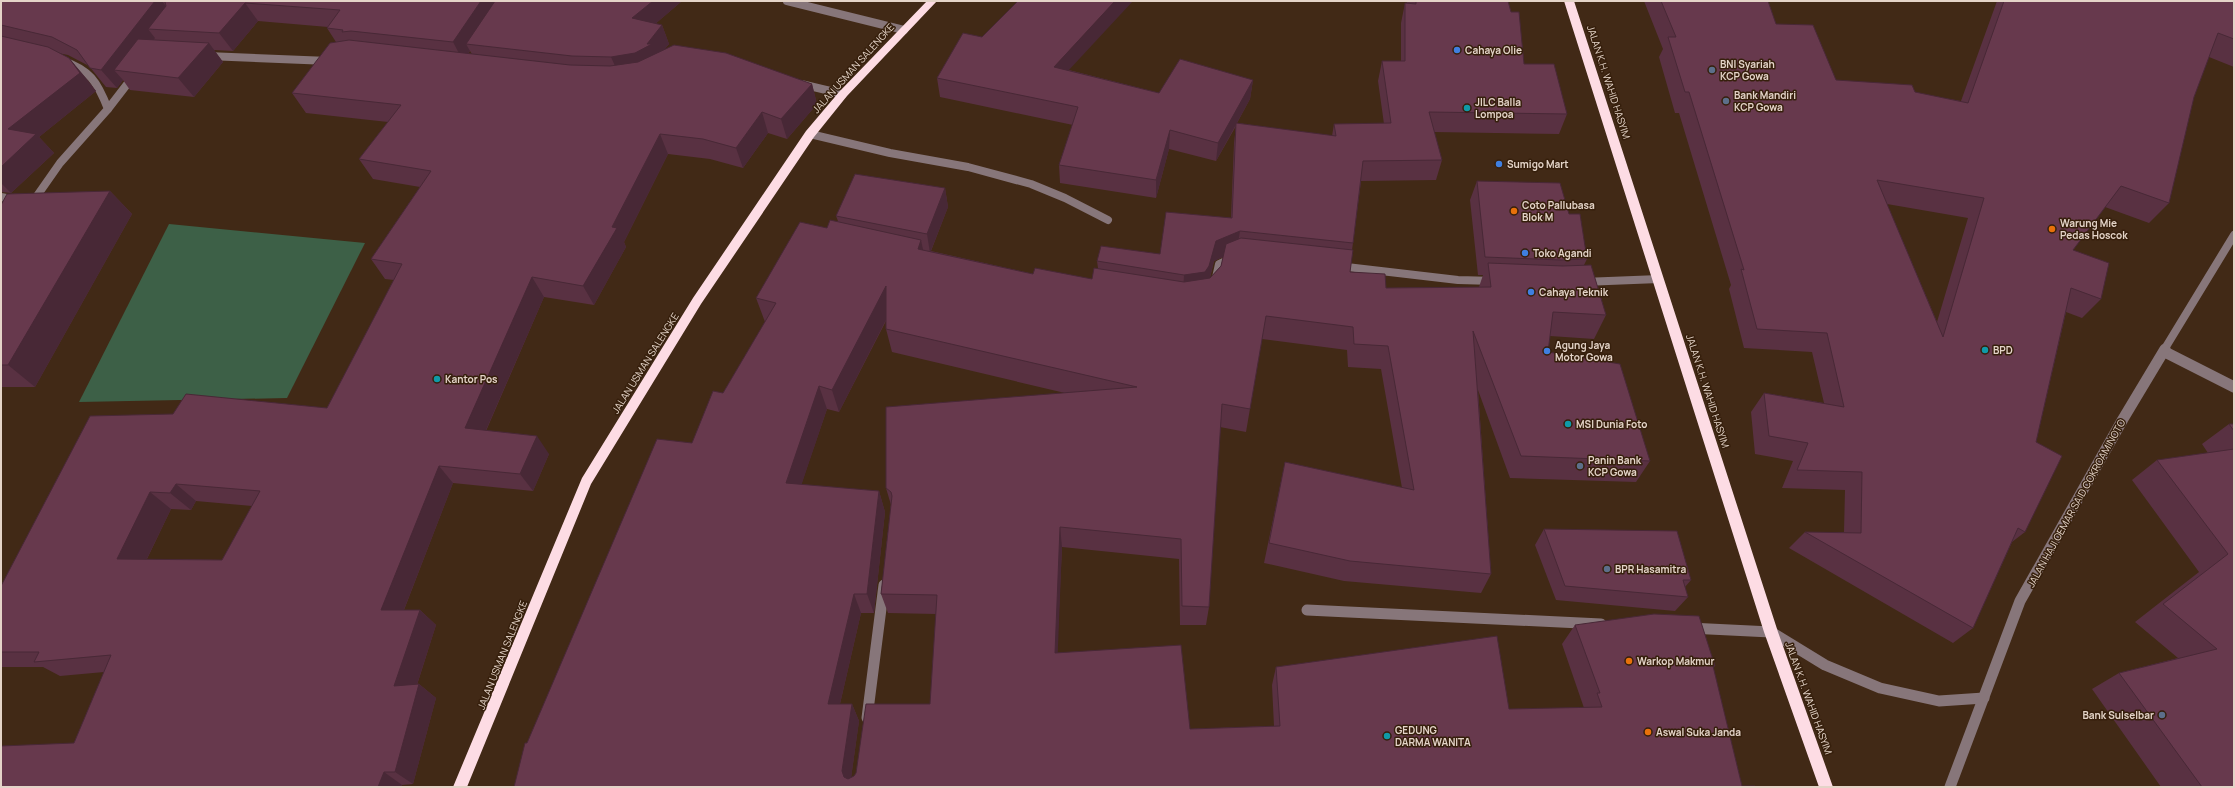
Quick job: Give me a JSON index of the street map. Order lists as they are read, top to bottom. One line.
{"streets":{"highway":["JALAN USMAN SALENGKE","JALAN K.H. WAHID HASYIM"],"street":["JALAN HAJI OEMAR SAID COKROAMINOTO"]},"places":["Cahaya Olie","BNI Syariah KCP Gowa","Bank Mandiri KCP Gowa","JILC Balla Lompoa","Sumigo Mart","Coto Pallubasa Blok M","Warung Mie Pedas Hoscok","Toko Agandi","Cahaya Teknik","BPD","Agung Jaya Motor Gowa","Kantor Pos","MSI Dunia Foto","Panin Bank KCP Gowa","BPR Hasamitra","Warkop Makmur","Bank Sulselbar","Aswal Suka Janda","GEDUNG DARMA WANITA"]}
